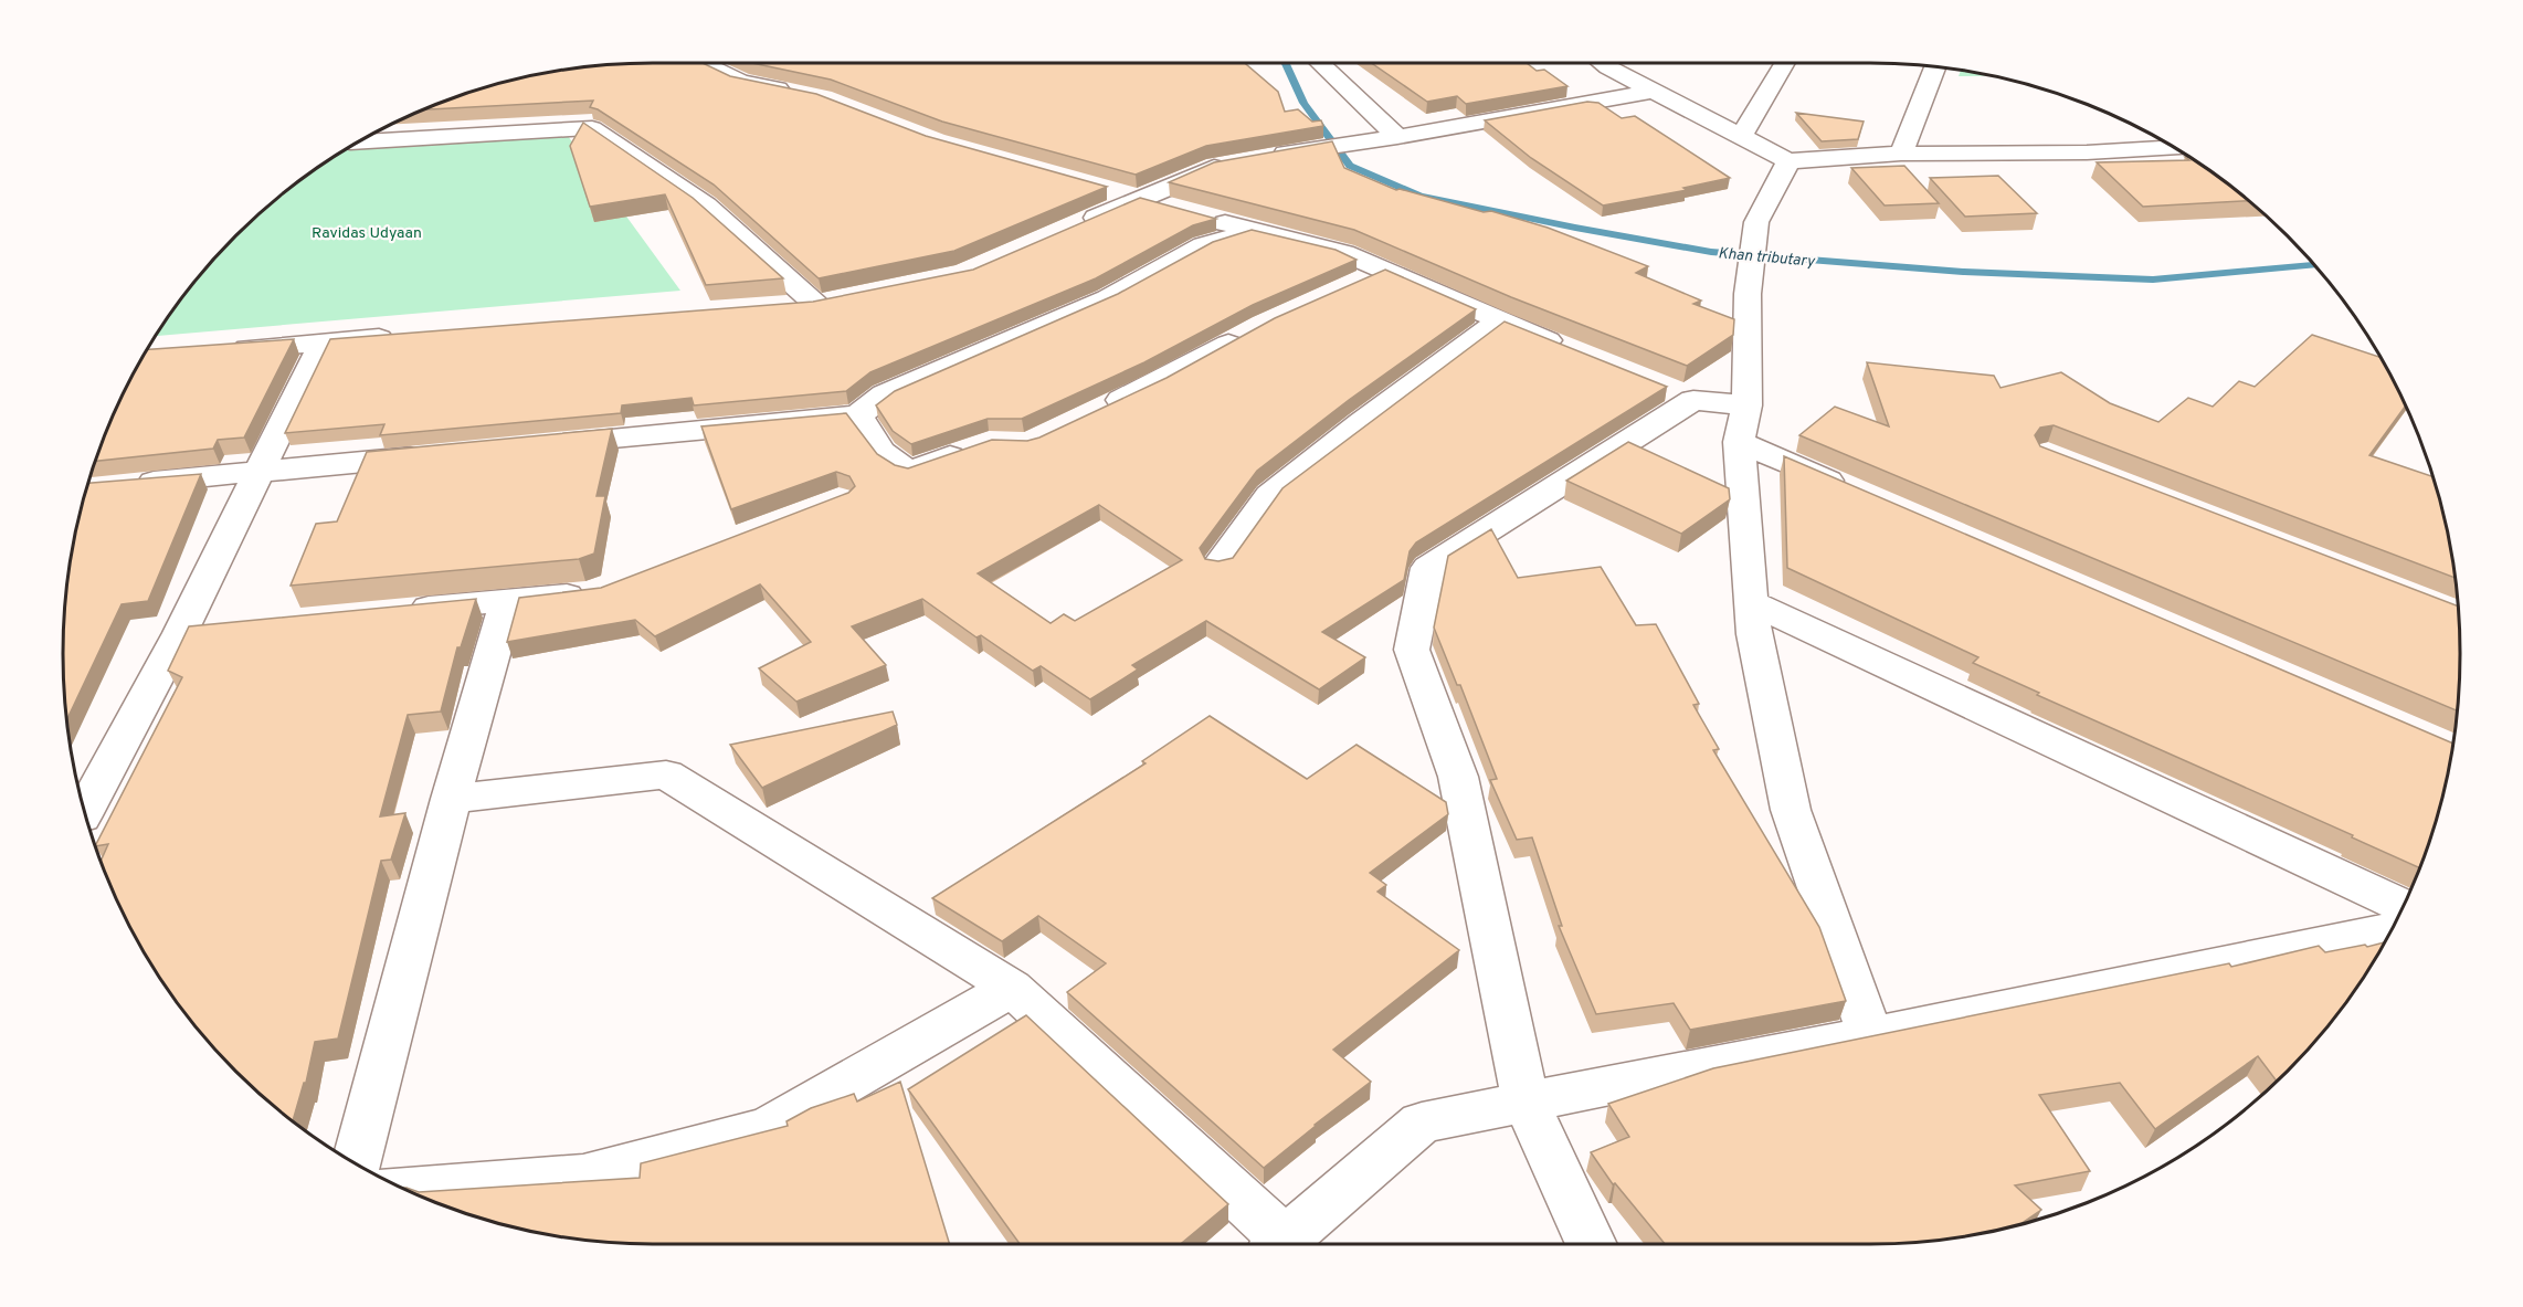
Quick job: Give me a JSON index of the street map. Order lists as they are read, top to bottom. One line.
{"water":["Khan tributary"],"parks":["Ravidas Udyaan"]}
